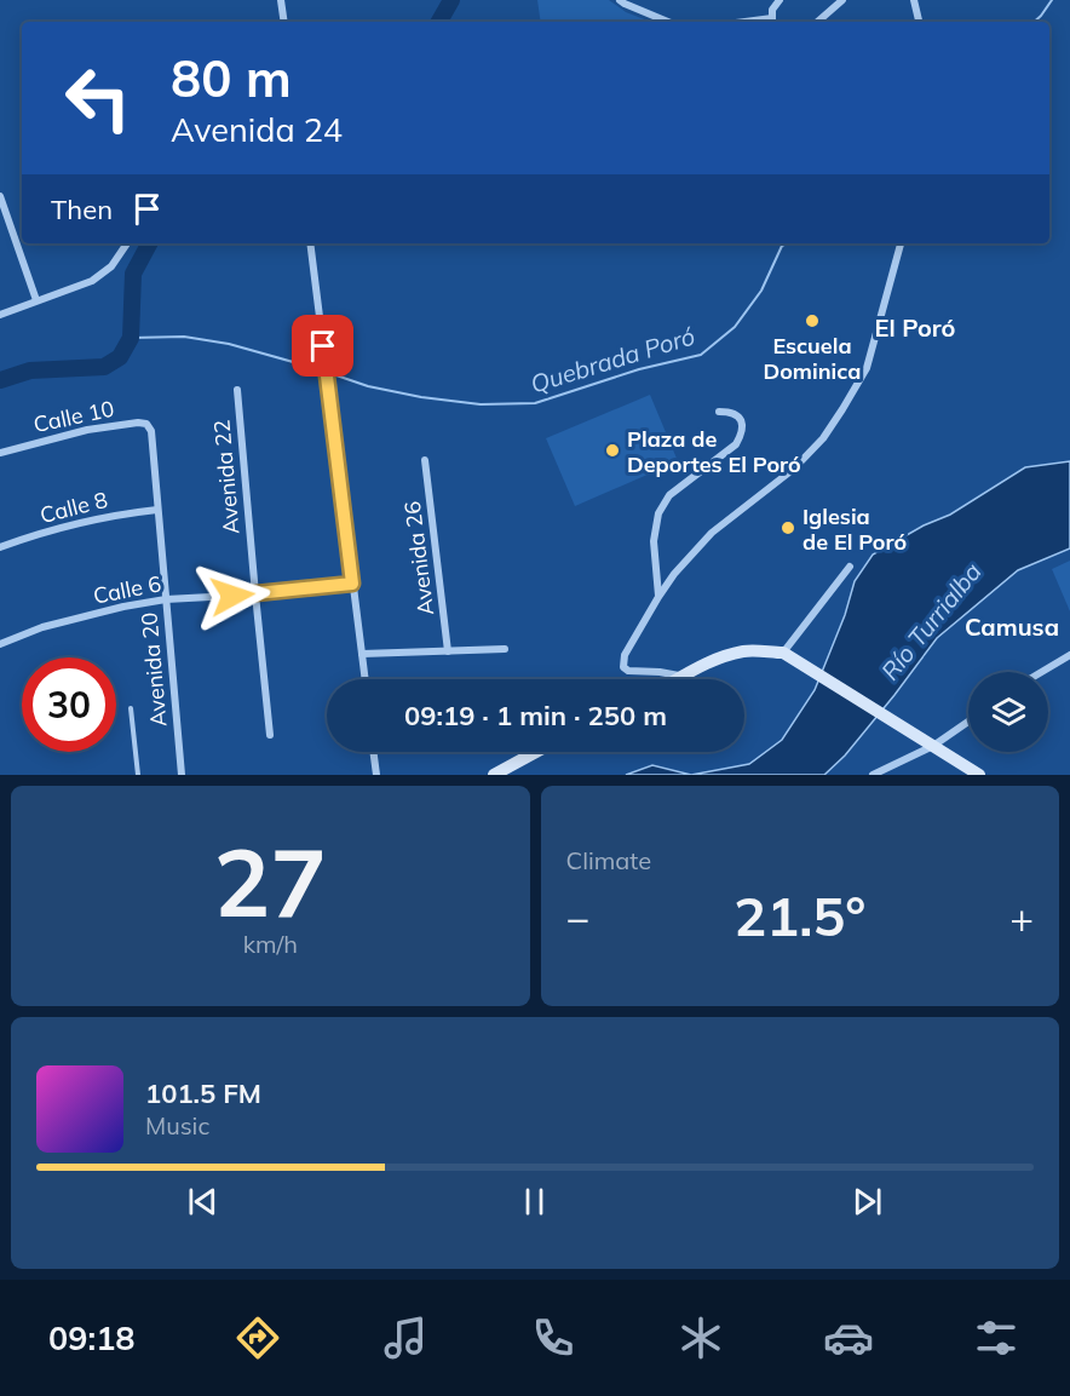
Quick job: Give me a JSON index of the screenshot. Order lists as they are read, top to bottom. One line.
{"streets":{"street":["Calle 10","Avenida 22","Calle 8","Avenida 26","Calle 6","Avenida 20"]},"crossings":[["Calle 10","Avenida 20"],["Avenida 22","Calle 6"],["Calle 8","Avenida 20"],["Calle 6","Avenida 20"]],"districts":["El Poró","Camusa"],"water":["Quebrada Poró","Río Turrialba"],"places":["Escuela Dominica","Plaza de Deportes El Poró","Iglesia de El Poró"],"page":{"turn":["80 m","Avenida 24"],"then":"Then","limit":"30","trip":"09:19 · 1 min · 250 m","tile":[["27","km/h"],"Climate"],"heat":["−","21.5°","+"],"song":["101.5 FM","Music"],"tabs":"09:18"}}
